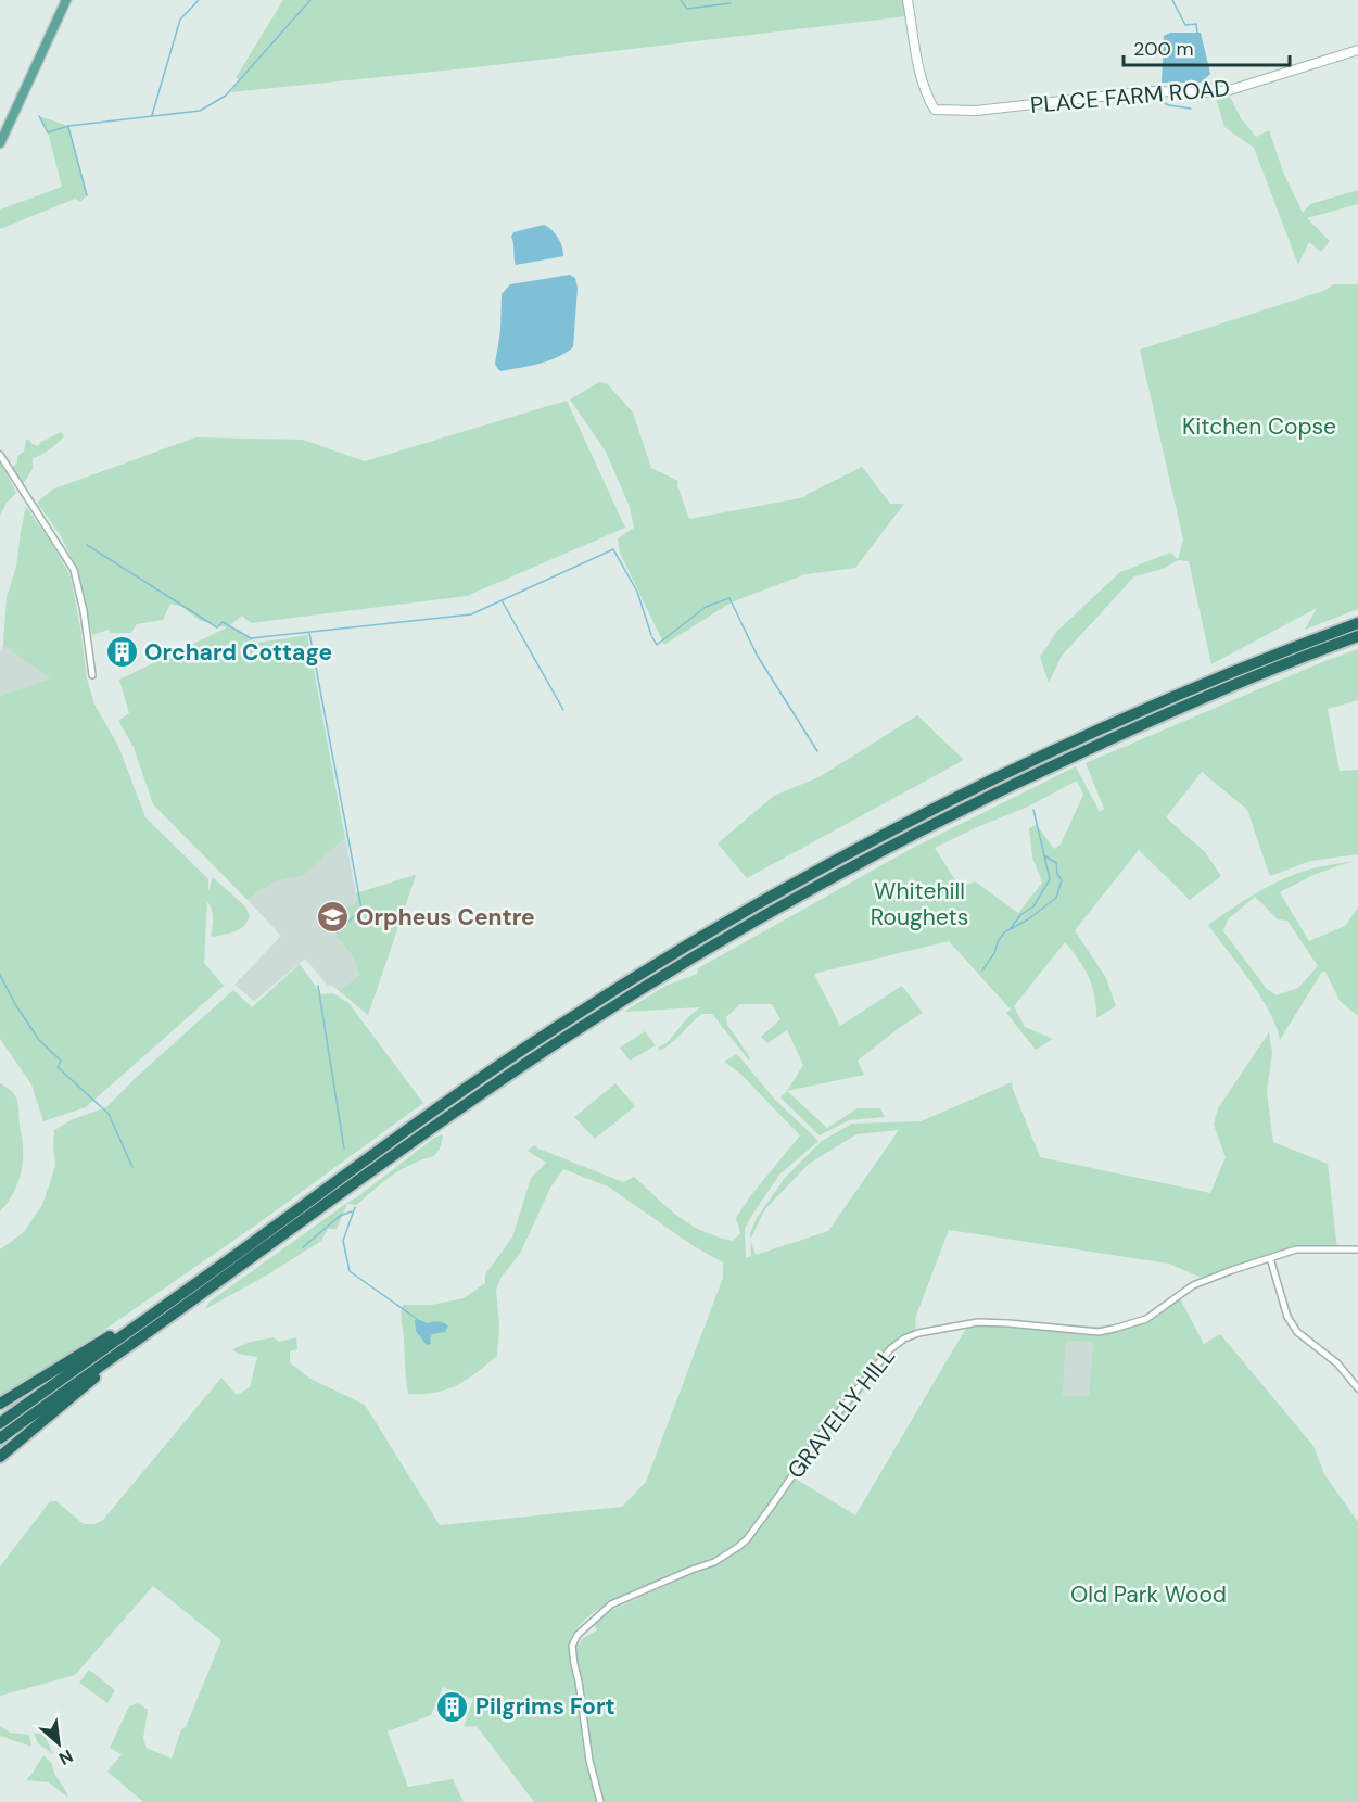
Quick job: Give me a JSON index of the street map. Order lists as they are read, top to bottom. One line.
{"streets":{"street":["PLACE FARM ROAD","GRAVELLY HILL"]},"parks":["Kitchen Copse","Whitehill Roughets","Old Park Wood"],"places":{"building":["Orchard Cottage","Pilgrims Fort"],"school or university":["Orpheus Centre"]},"scale_bar":"200 m","north":"bottom right"}
